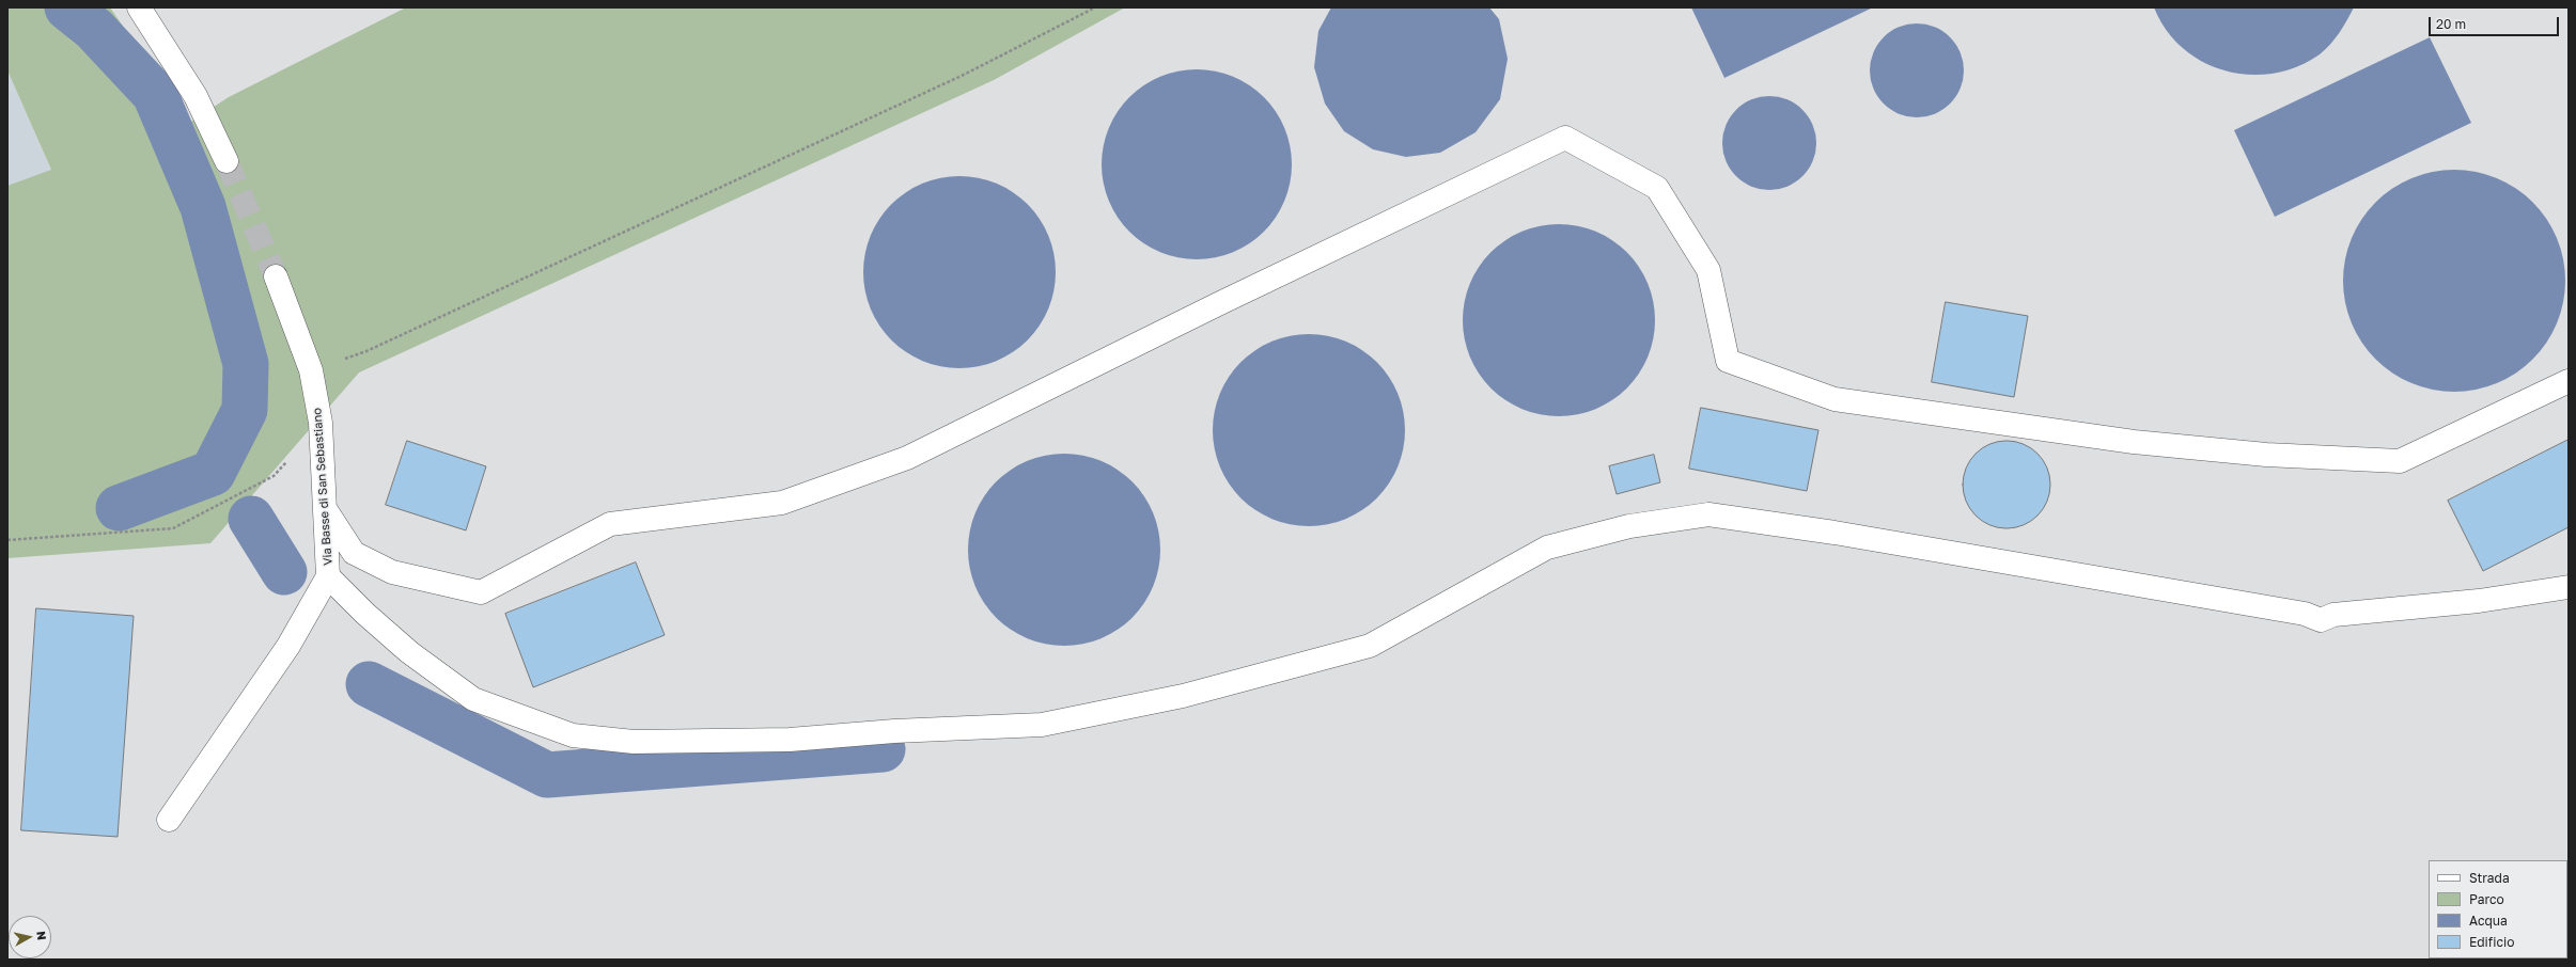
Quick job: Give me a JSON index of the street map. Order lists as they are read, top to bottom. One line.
{"streets":{"lane":["Via Basse di San Sebastiano"]},"legend":["Strada","Parco","Acqua","Edificio"],"scale_bar":"20 m","north":"right"}
